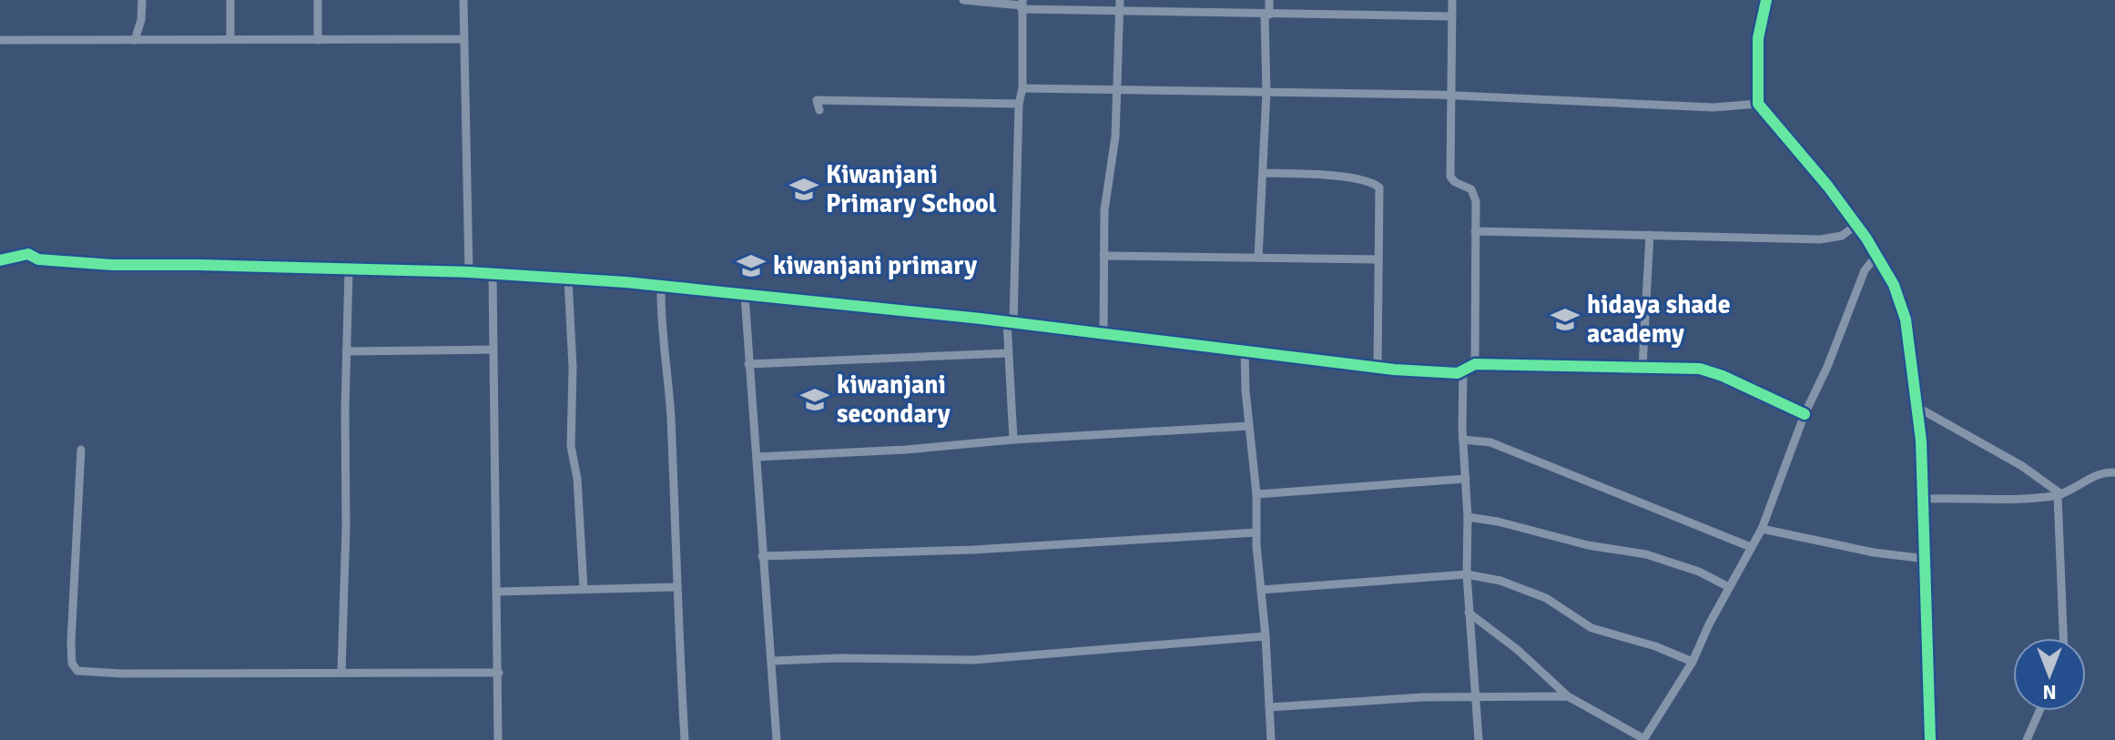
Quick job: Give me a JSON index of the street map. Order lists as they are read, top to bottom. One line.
{"places":{"school or university":["Kiwanjani Primary School","kiwanjani primary","hidaya shade academy","kiwanjani secondary"]},"north":"bottom"}
